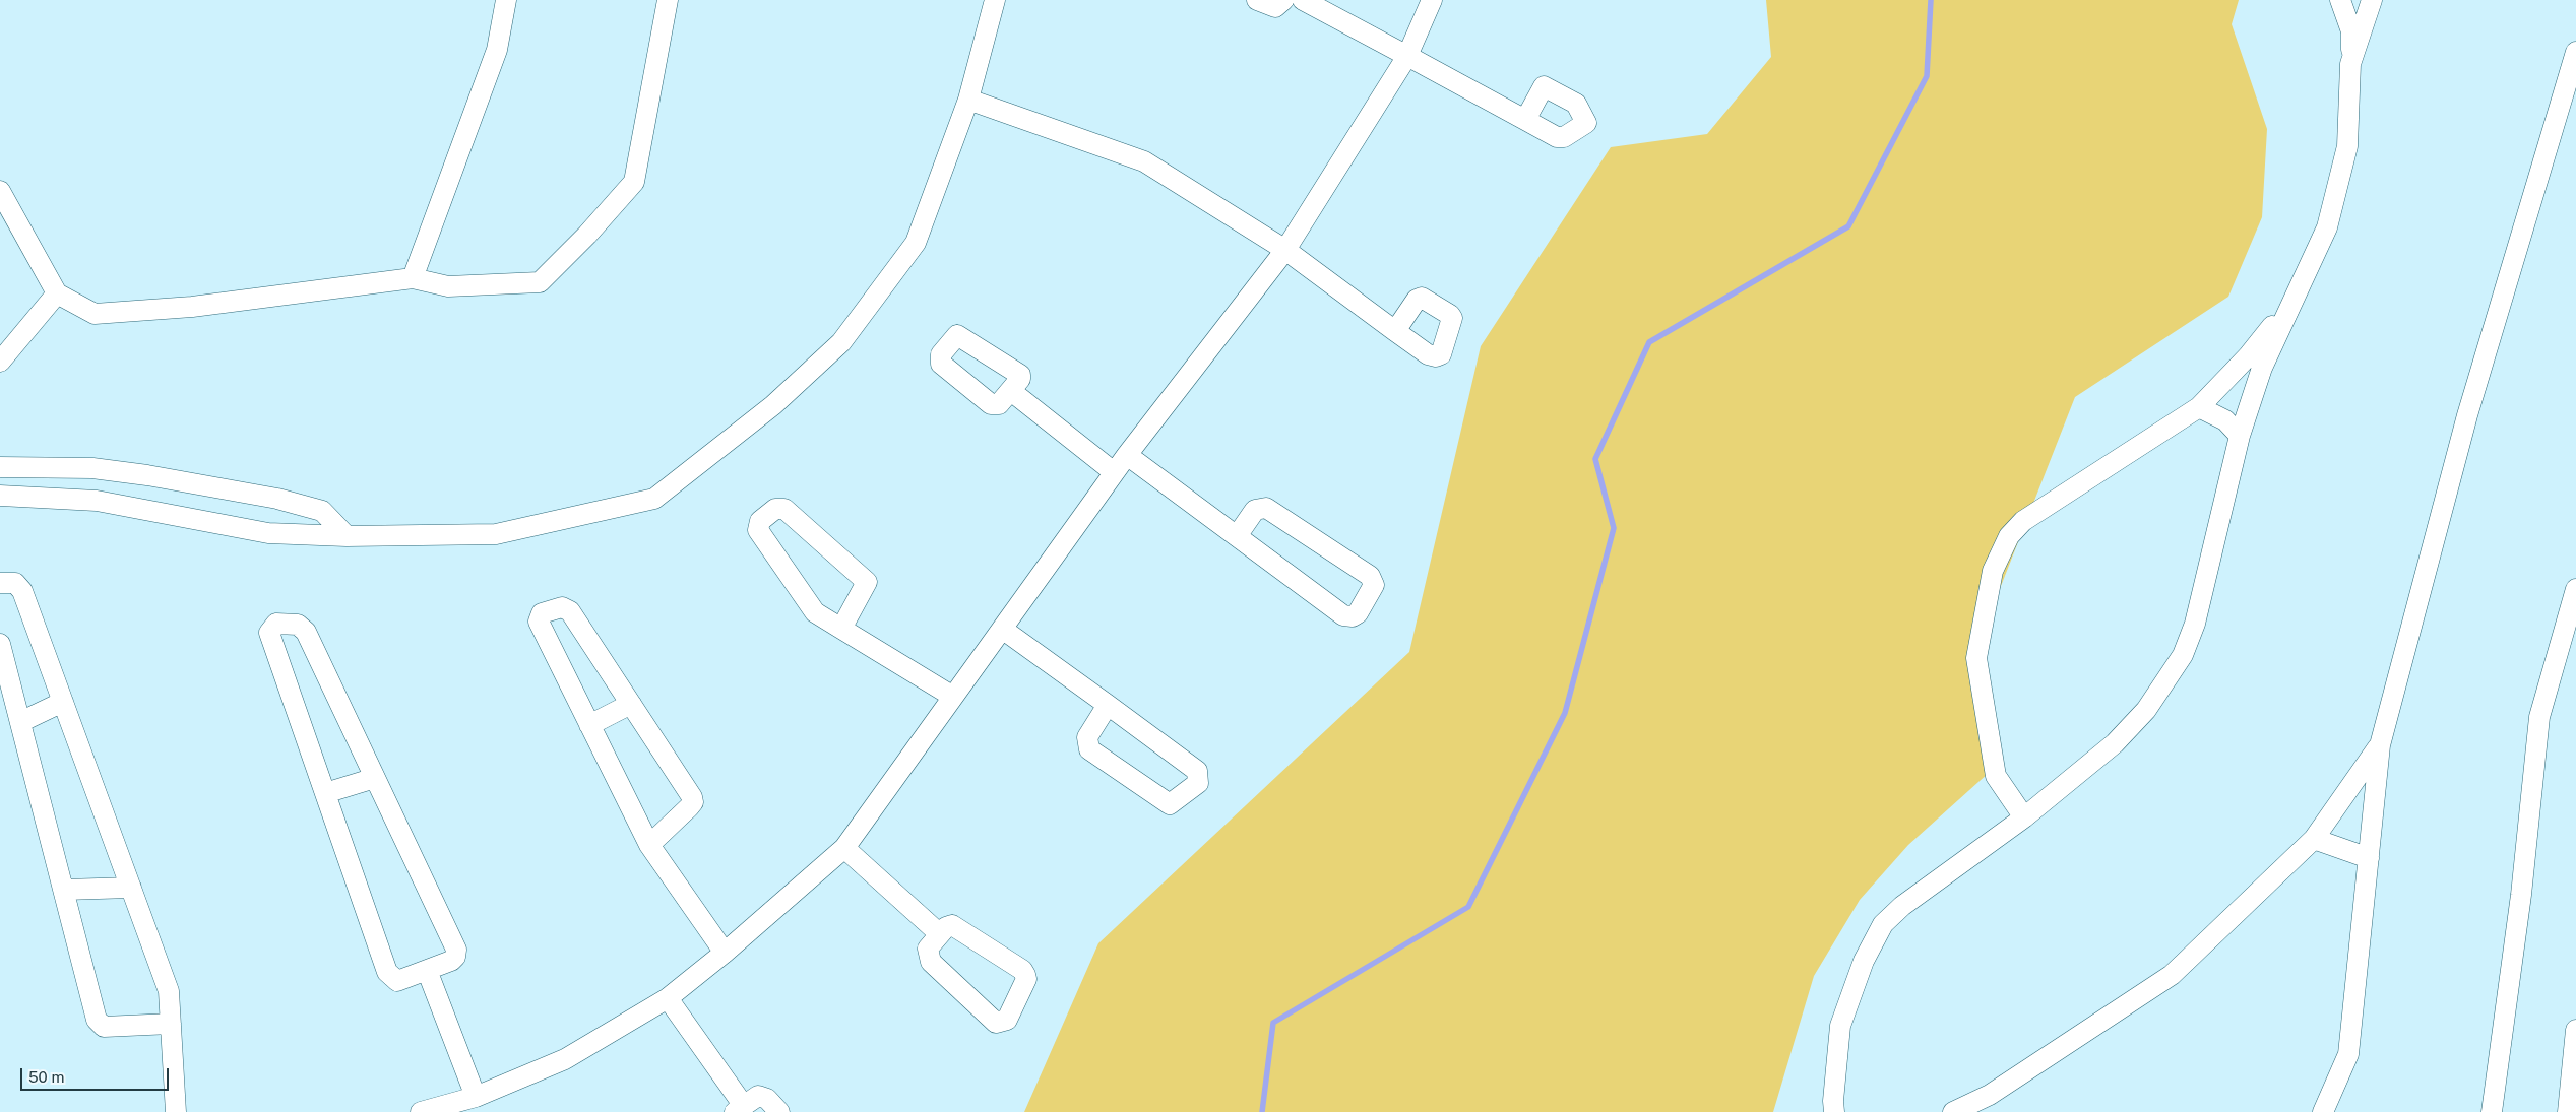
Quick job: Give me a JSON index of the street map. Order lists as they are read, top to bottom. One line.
{"scale_bar":"50 m"}
